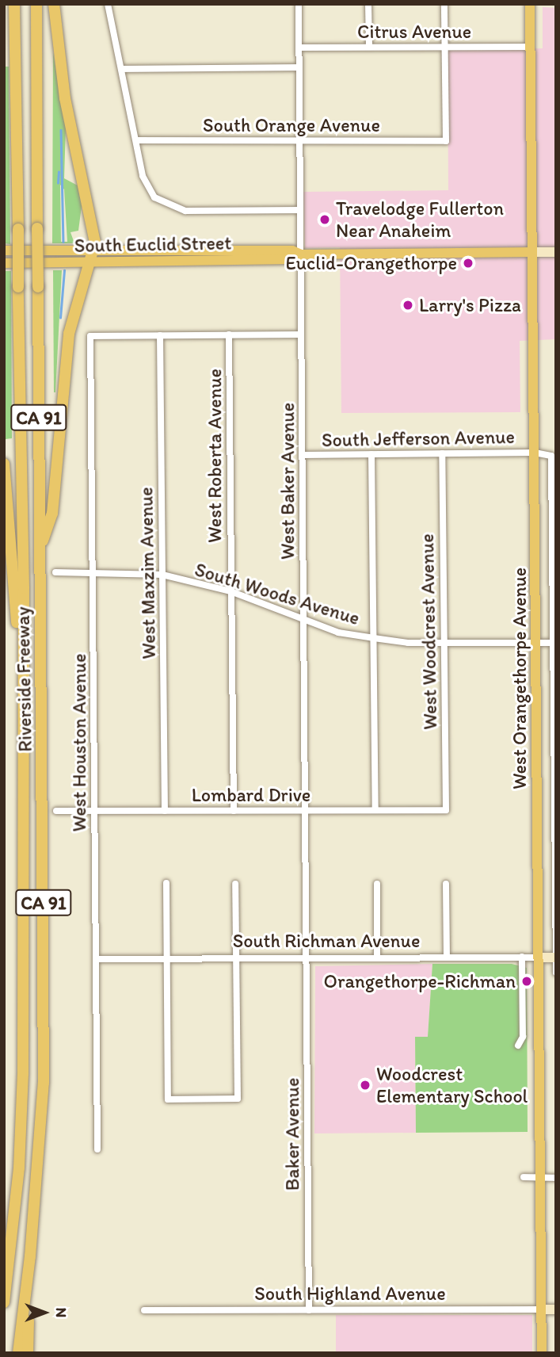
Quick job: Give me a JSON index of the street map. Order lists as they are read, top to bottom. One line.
{"streets":{"highway":["CA 91","Riverside Freeway"],"main road":["South Euclid Street","West Orangethorpe Avenue"],"street":["Citrus Avenue","South Orange Avenue","South Jefferson Avenue","West Roberta Avenue","West Baker Avenue","West Maxzim Avenue","South Woods Avenue","West Woodcrest Avenue","West Houston Avenue","Lombard Drive","South Richman Avenue","Baker Avenue","South Highland Avenue"]},"crossings":[["Citrus Avenue","South Orange Avenue"],["Citrus Avenue","West Baker Avenue"],["Citrus Avenue","West Orangethorpe Avenue"],["South Orange Avenue","West Baker Avenue"],["South Euclid Street","West Baker Avenue"],["South Euclid Street","West Orangethorpe Avenue"],["South Jefferson Avenue","West Baker Avenue"],["South Jefferson Avenue","West Woodcrest Avenue"],["South Jefferson Avenue","West Orangethorpe Avenue"],["West Roberta Avenue","South Woods Avenue"],["West Roberta Avenue","Lombard Drive"],["West Baker Avenue","South Woods Avenue"],["West Baker Avenue","Lombard Drive"],["West Baker Avenue","South Richman Avenue"],["West Baker Avenue","Baker Avenue"],["West Maxzim Avenue","South Woods Avenue"],["West Maxzim Avenue","West Houston Avenue"],["West Maxzim Avenue","Lombard Drive"],["South Woods Avenue","West Woodcrest Avenue"],["South Woods Avenue","West Orangethorpe Avenue"],["South Woods Avenue","West Houston Avenue"],["West Woodcrest Avenue","Lombard Drive"],["West Orangethorpe Avenue","South Richman Avenue"],["West Orangethorpe Avenue","South Highland Avenue"],["West Houston Avenue","Lombard Drive"],["West Houston Avenue","South Richman Avenue"],["South Richman Avenue","Baker Avenue"],["Baker Avenue","South Highland Avenue"]],"places":["Travelodge Fullerton Near Anaheim","Euclid-Orangethorpe","Larry's Pizza","Orangethorpe-Richman","Woodcrest Elementary School"],"north":"right"}
